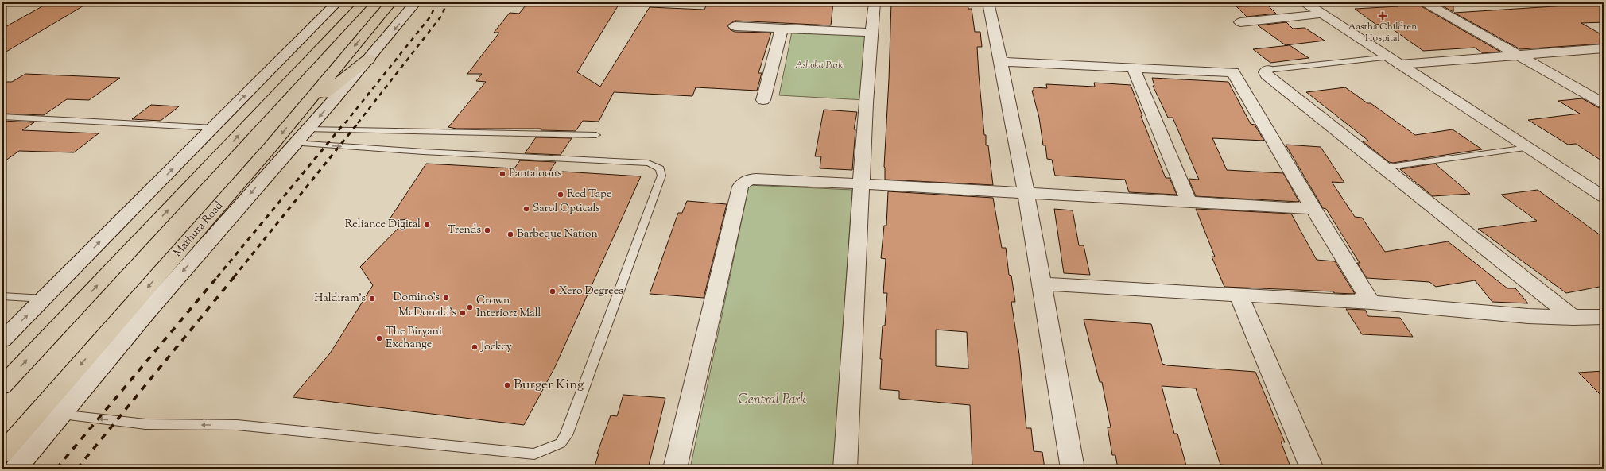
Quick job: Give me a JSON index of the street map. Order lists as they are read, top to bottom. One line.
{"streets":{"highway":["Mathura Road"]},"parks":["Ashoka Park","Central Park"],"places":{"health":["Aastha Children Hospital"],"other":["Pantaloons","Red Tape","Sarol Opticals","Reliance Digital","Trends","Barbeque Nation","Xero Degrees","Domino's","Haldiram's","Crown Interiorz Mall","McDonald's","The Biryani Exchange","Jockey","Burger King"]}}
